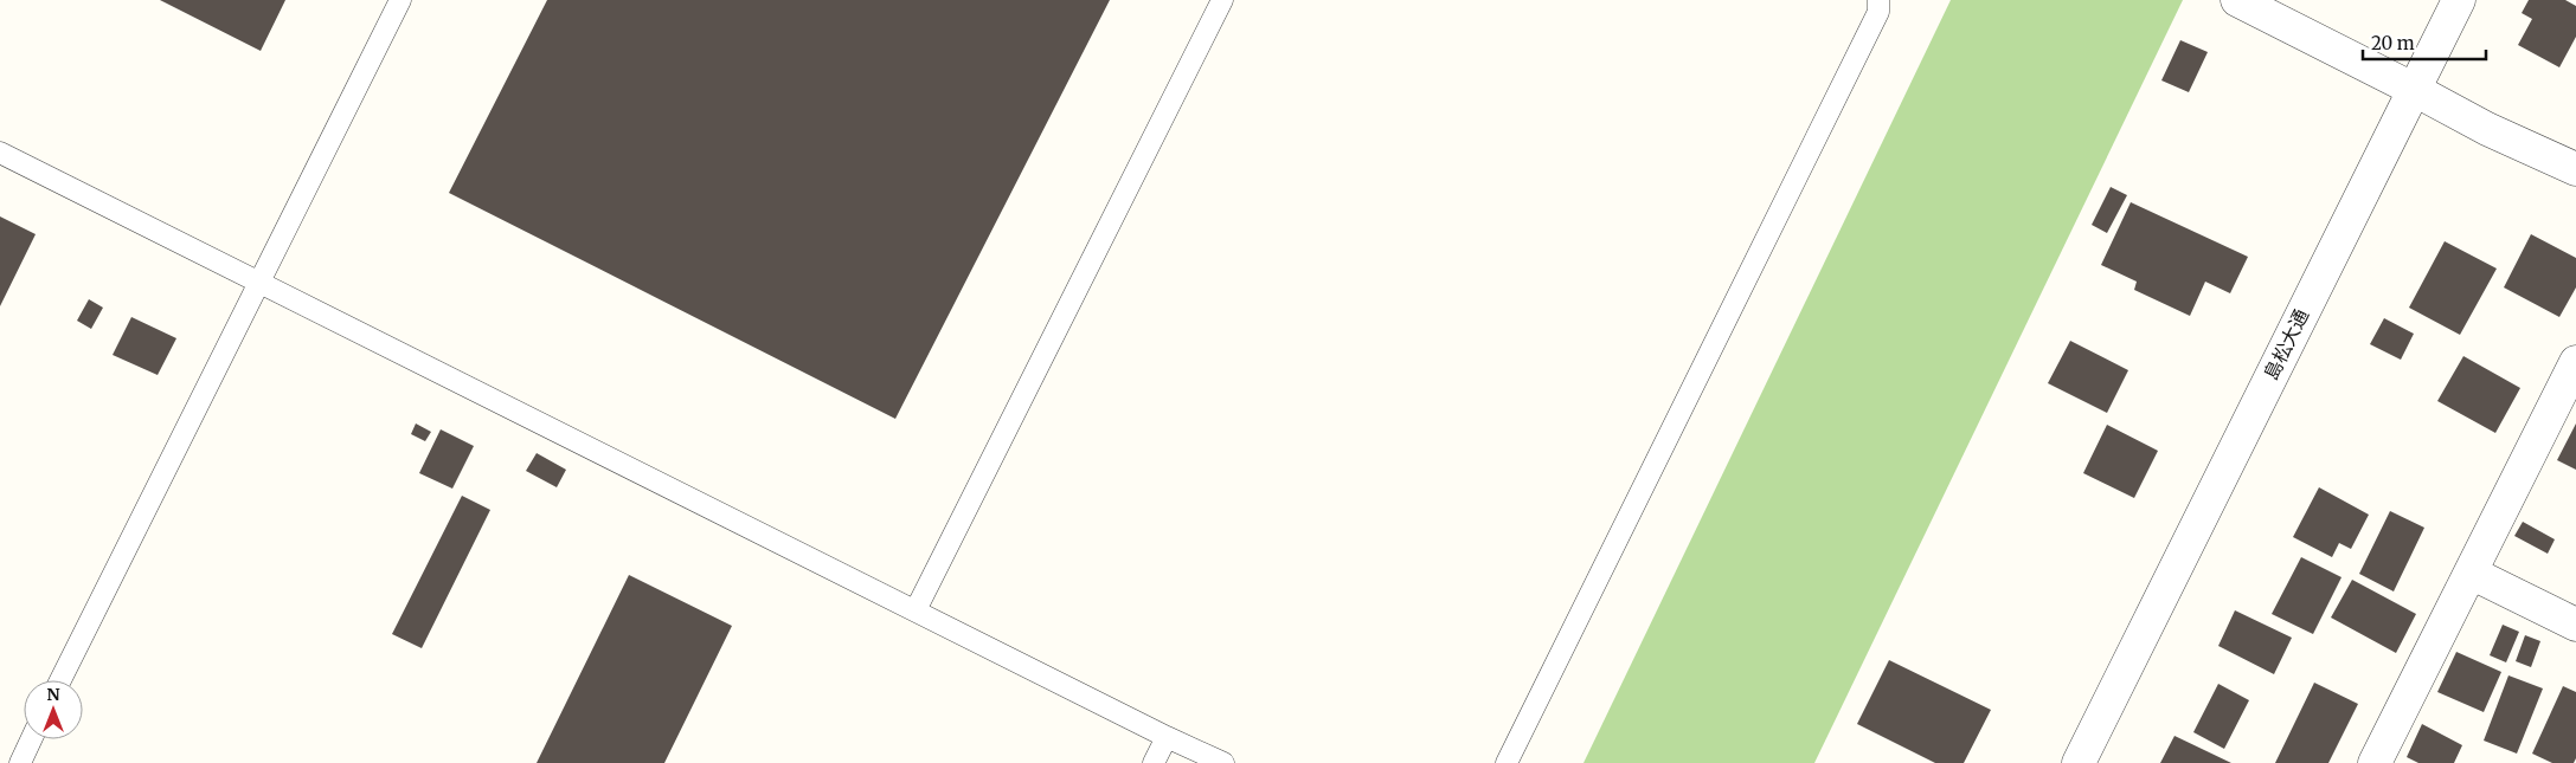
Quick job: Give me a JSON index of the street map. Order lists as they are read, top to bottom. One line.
{"streets":{"street":["島松大通"]},"scale_bar":"20 m","north":"top"}
